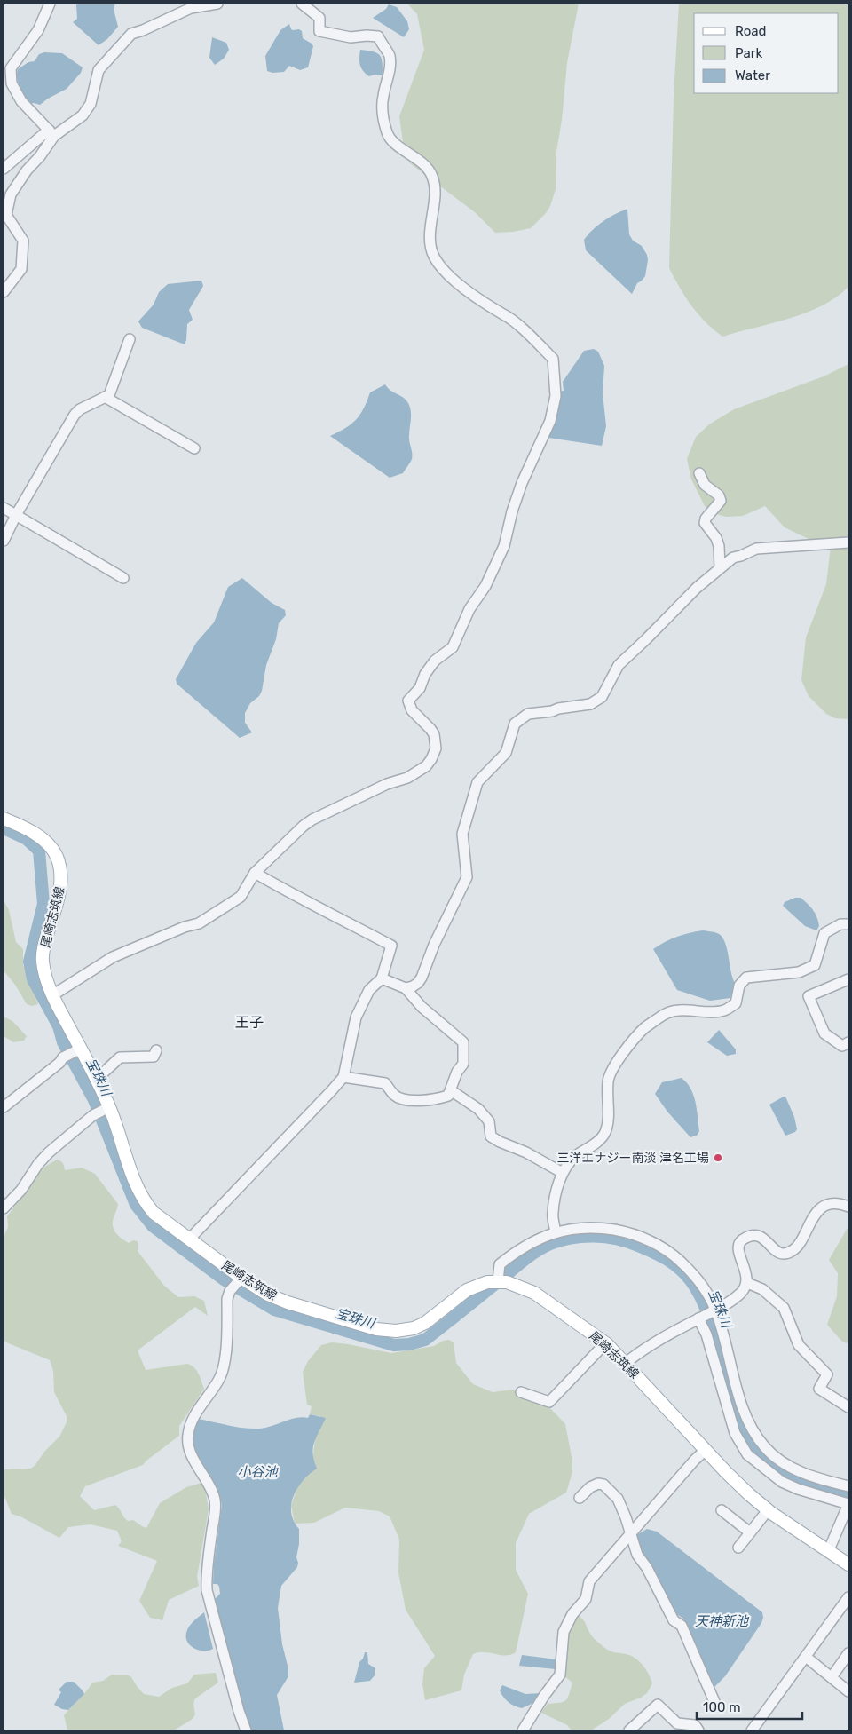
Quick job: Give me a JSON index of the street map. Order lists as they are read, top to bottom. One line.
{"streets":{"main road":["尾崎志筑線"]},"districts":["王子"],"water":["宝珠川","小谷池","天神新池"],"places":["三洋エナジー南淡 津名工場"],"legend":["Road","Park","Water"],"scale_bar":"100 m"}
